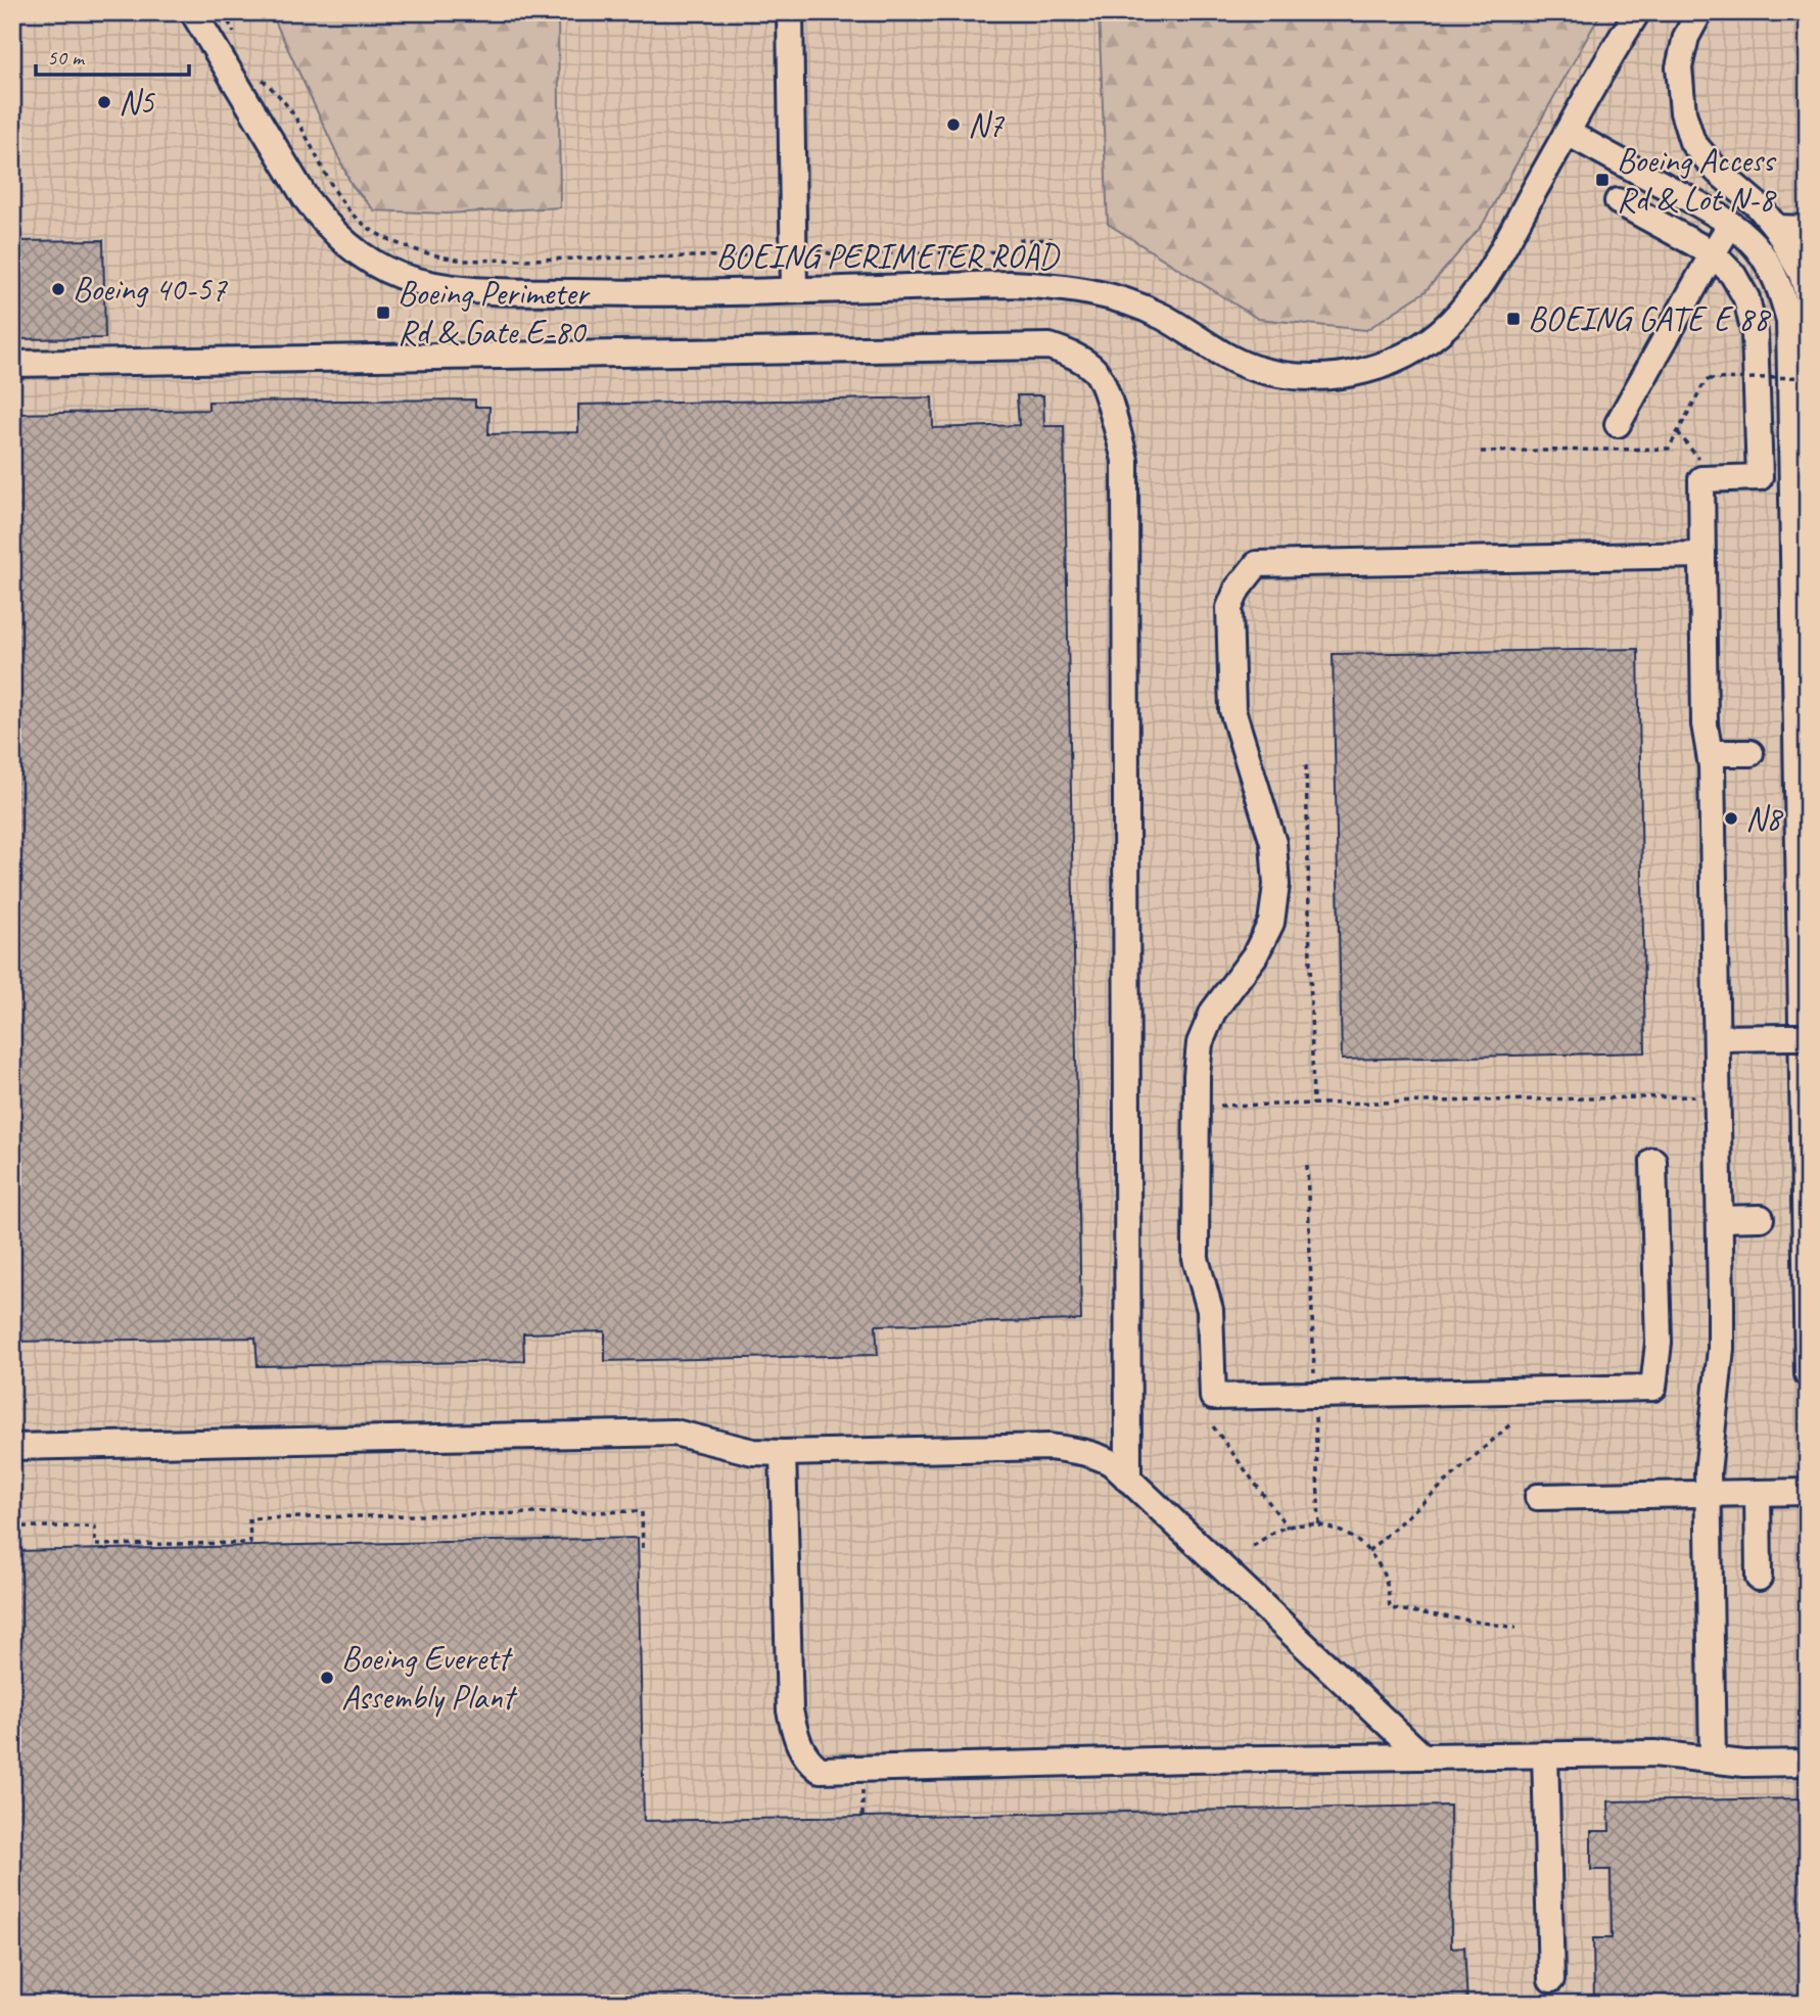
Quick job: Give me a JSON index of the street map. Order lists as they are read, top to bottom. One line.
{"streets":{"lane":["BOEING PERIMETER ROAD"]},"places":{"other":["N5","N7","Boeing 40-57","N8","Boeing Everett Assembly Plant"],"transit":["Boeing Access Rd & Lot N-8","Boeing Perimeter Rd & Gate E-80","BOEING GATE E 88"]},"scale_bar":"50 m"}
